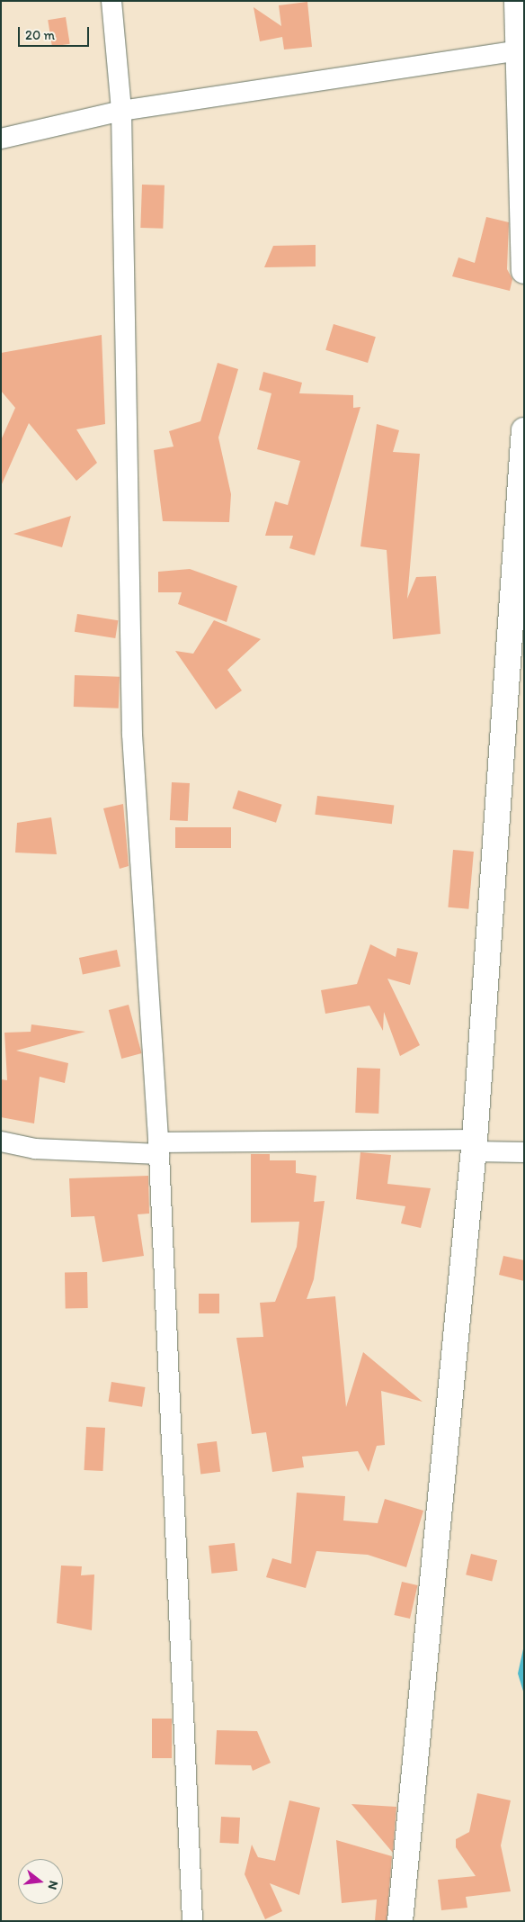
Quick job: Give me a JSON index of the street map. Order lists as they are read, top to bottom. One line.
{"scale_bar":"20 m","north":"right"}
